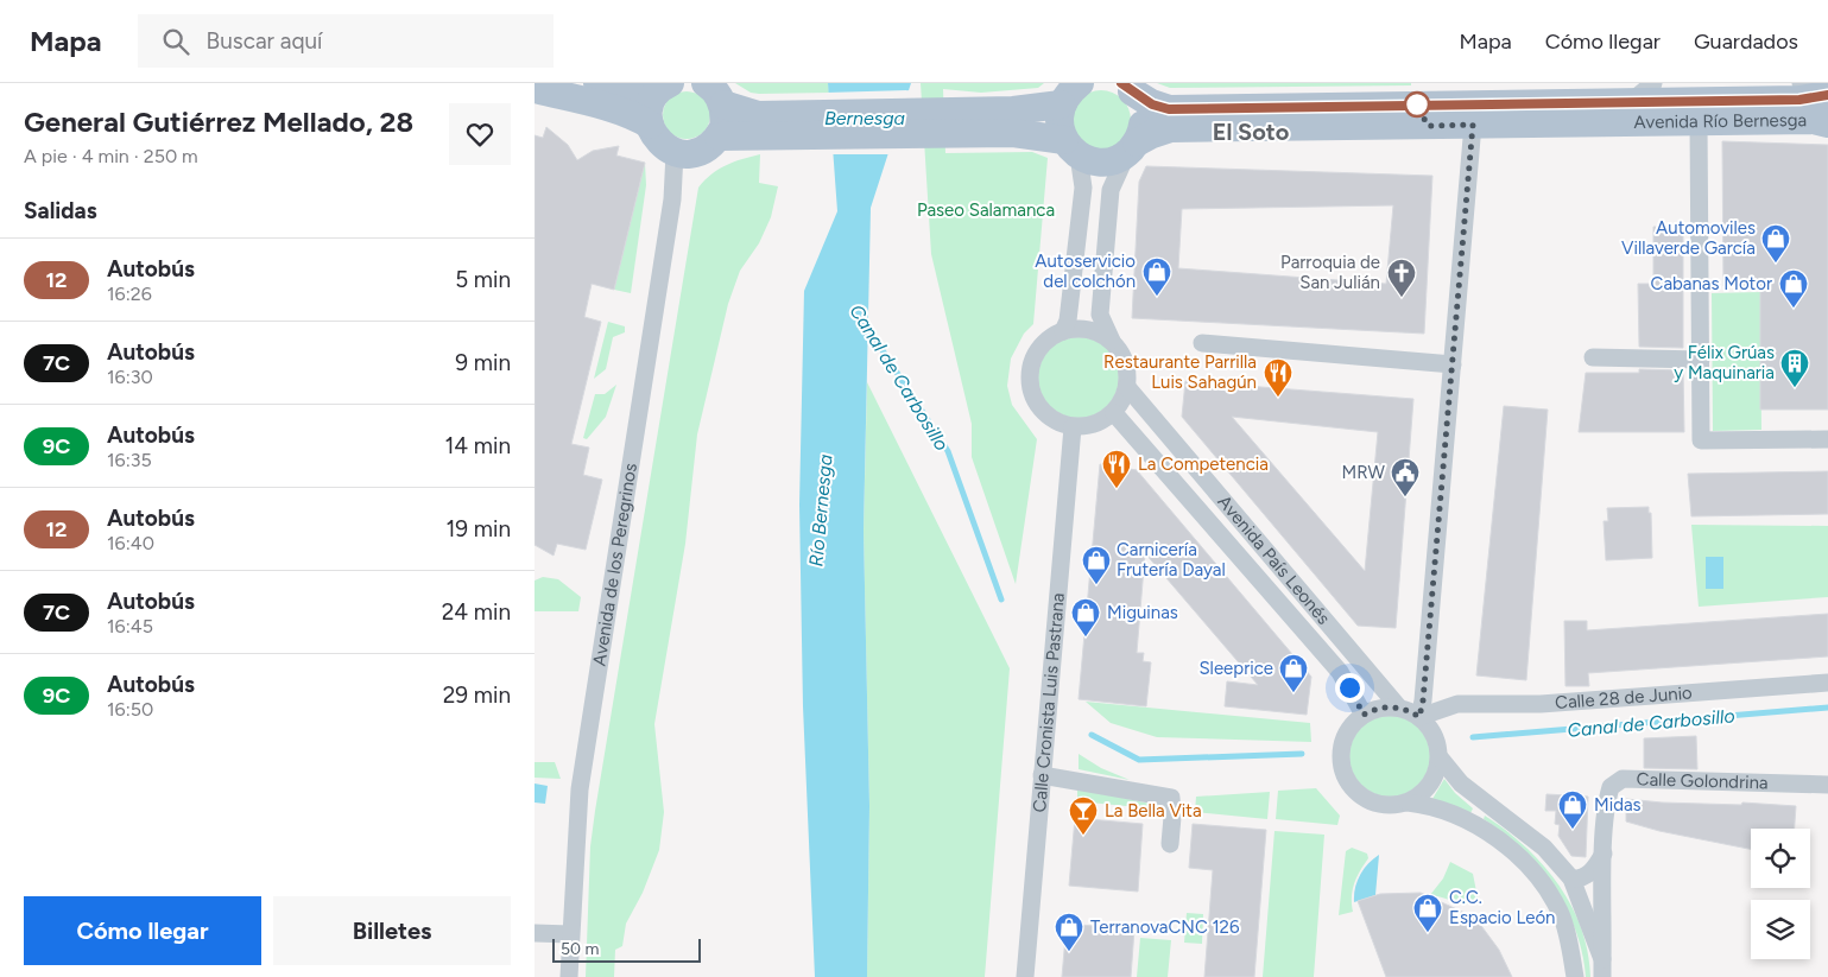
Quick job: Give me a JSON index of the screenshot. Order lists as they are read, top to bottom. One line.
{"streets":{"main road":["Avenida Río Bernesga"],"street":["Avenida País Leonés","Avenida de los Peregrinos","Calle 28 de Junio","Calle Cronista Luis Pastrana","Calle Golondrina"]},"crossings":[["Avenida País Leonés","Calle 28 de Junio"],["Avenida País Leonés","Calle Cronista Luis Pastrana"]],"districts":["El Soto"],"water":["Bernesga","Canal de Carbosillo","Río Bernesga"],"parks":["Paseo Salamanca"],"places":{"shop":["Automoviles Villaverde García","Autoservicio del colchón","Cabanas Motor","Carnicería Frutería Dayal","Miguinas","Sleeprice","Midas","C.C. Espacio León","TerranovaCNC 126"],"church":["Parroquia de San Julián"],"building":["Félix Grúas y Maquinaria"],"restaurant":["Restaurante Parrilla Luis Sahagún","La Competencia"],"public building":["MRW"],"bar":["La Bella Vita"]},"lines":["bus line 12"],"scale_bar":"50 m","page":{"header":"Mapa","search":"Buscar aquí","nav":["Mapa","Cómo llegar","Guardados"],"heading":[["General Gutiérrez Mellado, 28","A pie · 4 min · 250 m"],"Salidas"],"list":[{"mark":"12","name":"Autobús","note":"16:26","value":"5 min"},{"mark":"7C","name":"Autobús","note":"16:30","value":"9 min"},{"mark":"9C","name":"Autobús","note":"16:35","value":"14 min"},{"mark":"12","name":"Autobús","note":"16:40","value":"19 min"},{"mark":"7C","name":"Autobús","note":"16:45","value":"24 min"},{"mark":"9C","name":"Autobús","note":"16:50","value":"29 min"}],"buttons":["Cómo llegar","Billetes"],"scale":"50 m"}}
